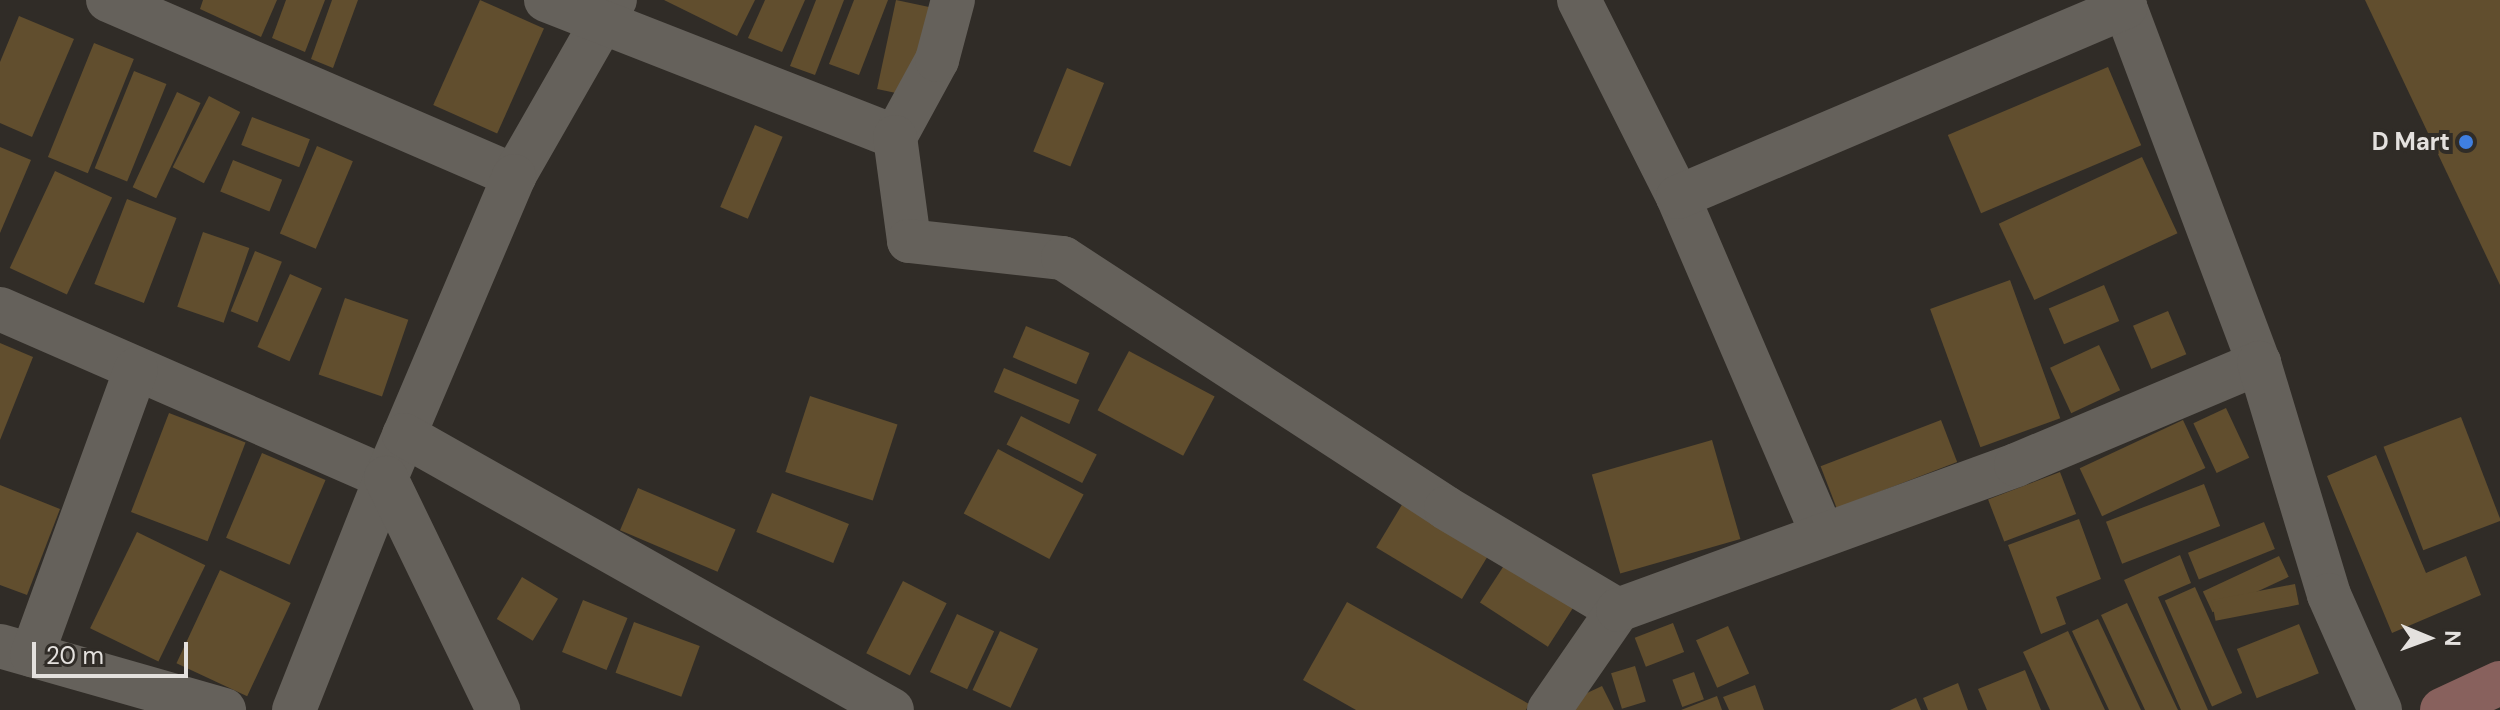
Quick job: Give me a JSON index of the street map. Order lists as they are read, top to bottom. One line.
{"places":["D Mart"],"scale_bar":"20 m","north":"right"}
